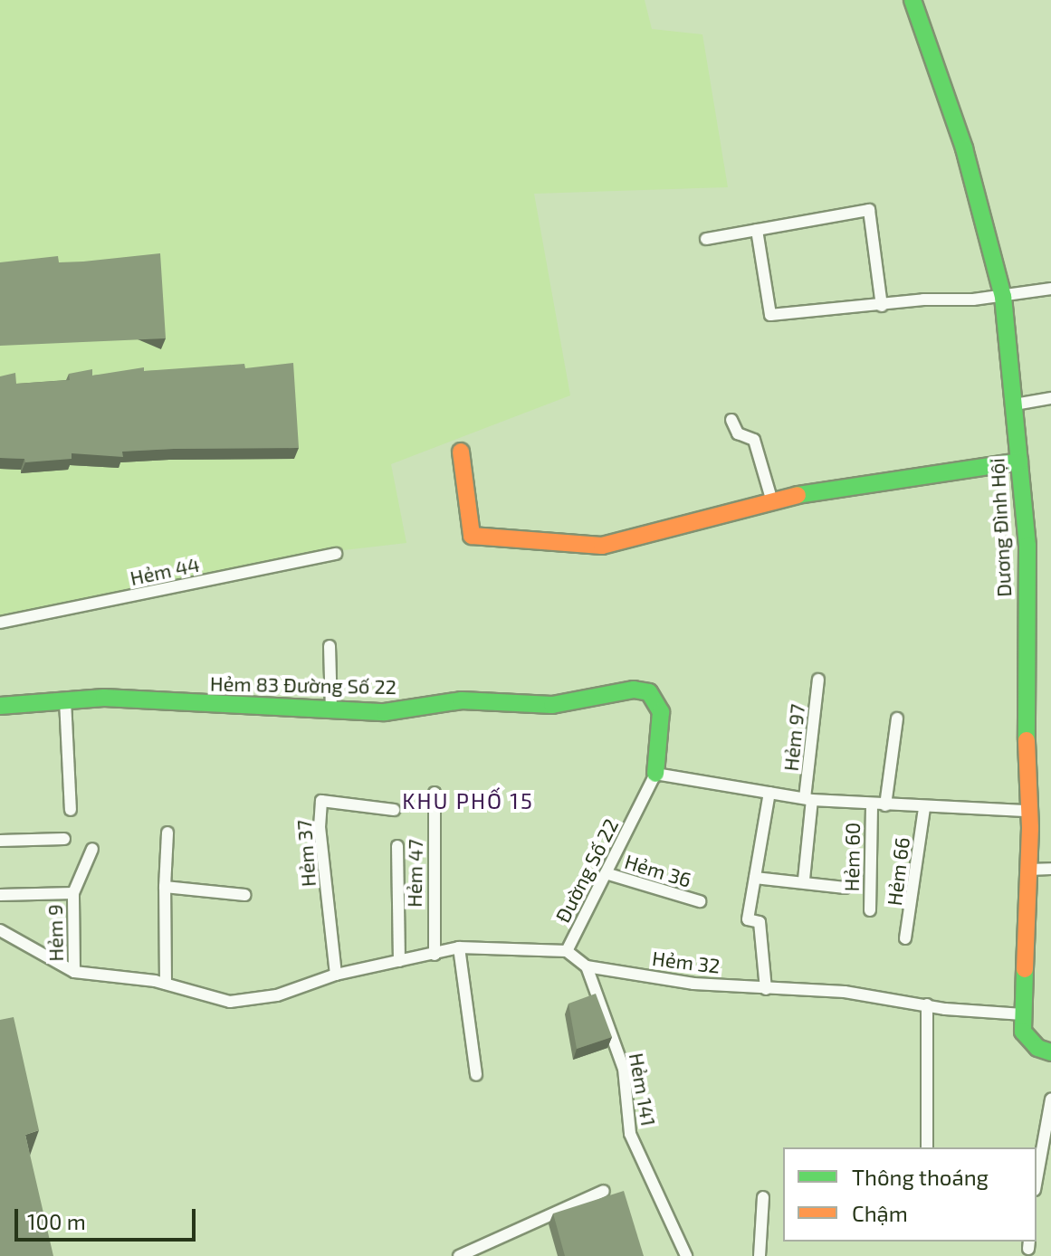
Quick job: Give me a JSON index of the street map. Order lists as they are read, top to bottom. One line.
{"streets":{"street":["Dương Đình Hội","Hẻm 44","Hẻm 83 Đường Số 22","Hẻm 97","Hẻm 37","Hẻm 60","Đường Số 22","Hẻm 36","Hẻm 66","Hẻm 47","Hẻm 9","Hẻm 32","Hẻm 141"]},"crossings":[["Dương Đình Hội","Hẻm 32"],["Hẻm 83 Đường Số 22","Đường Số 22"],["Hẻm 37","Đường Số 22"],["Đường Số 22","Hẻm 36"],["Đường Số 22","Hẻm 47"],["Đường Số 22","Hẻm 9"],["Đường Số 22","Hẻm 32"],["Hẻm 32","Hẻm 141"]],"districts":["KHU PHỐ 15"],"legend":["Thông thoáng","Chậm"],"scale_bar":"100 m"}
